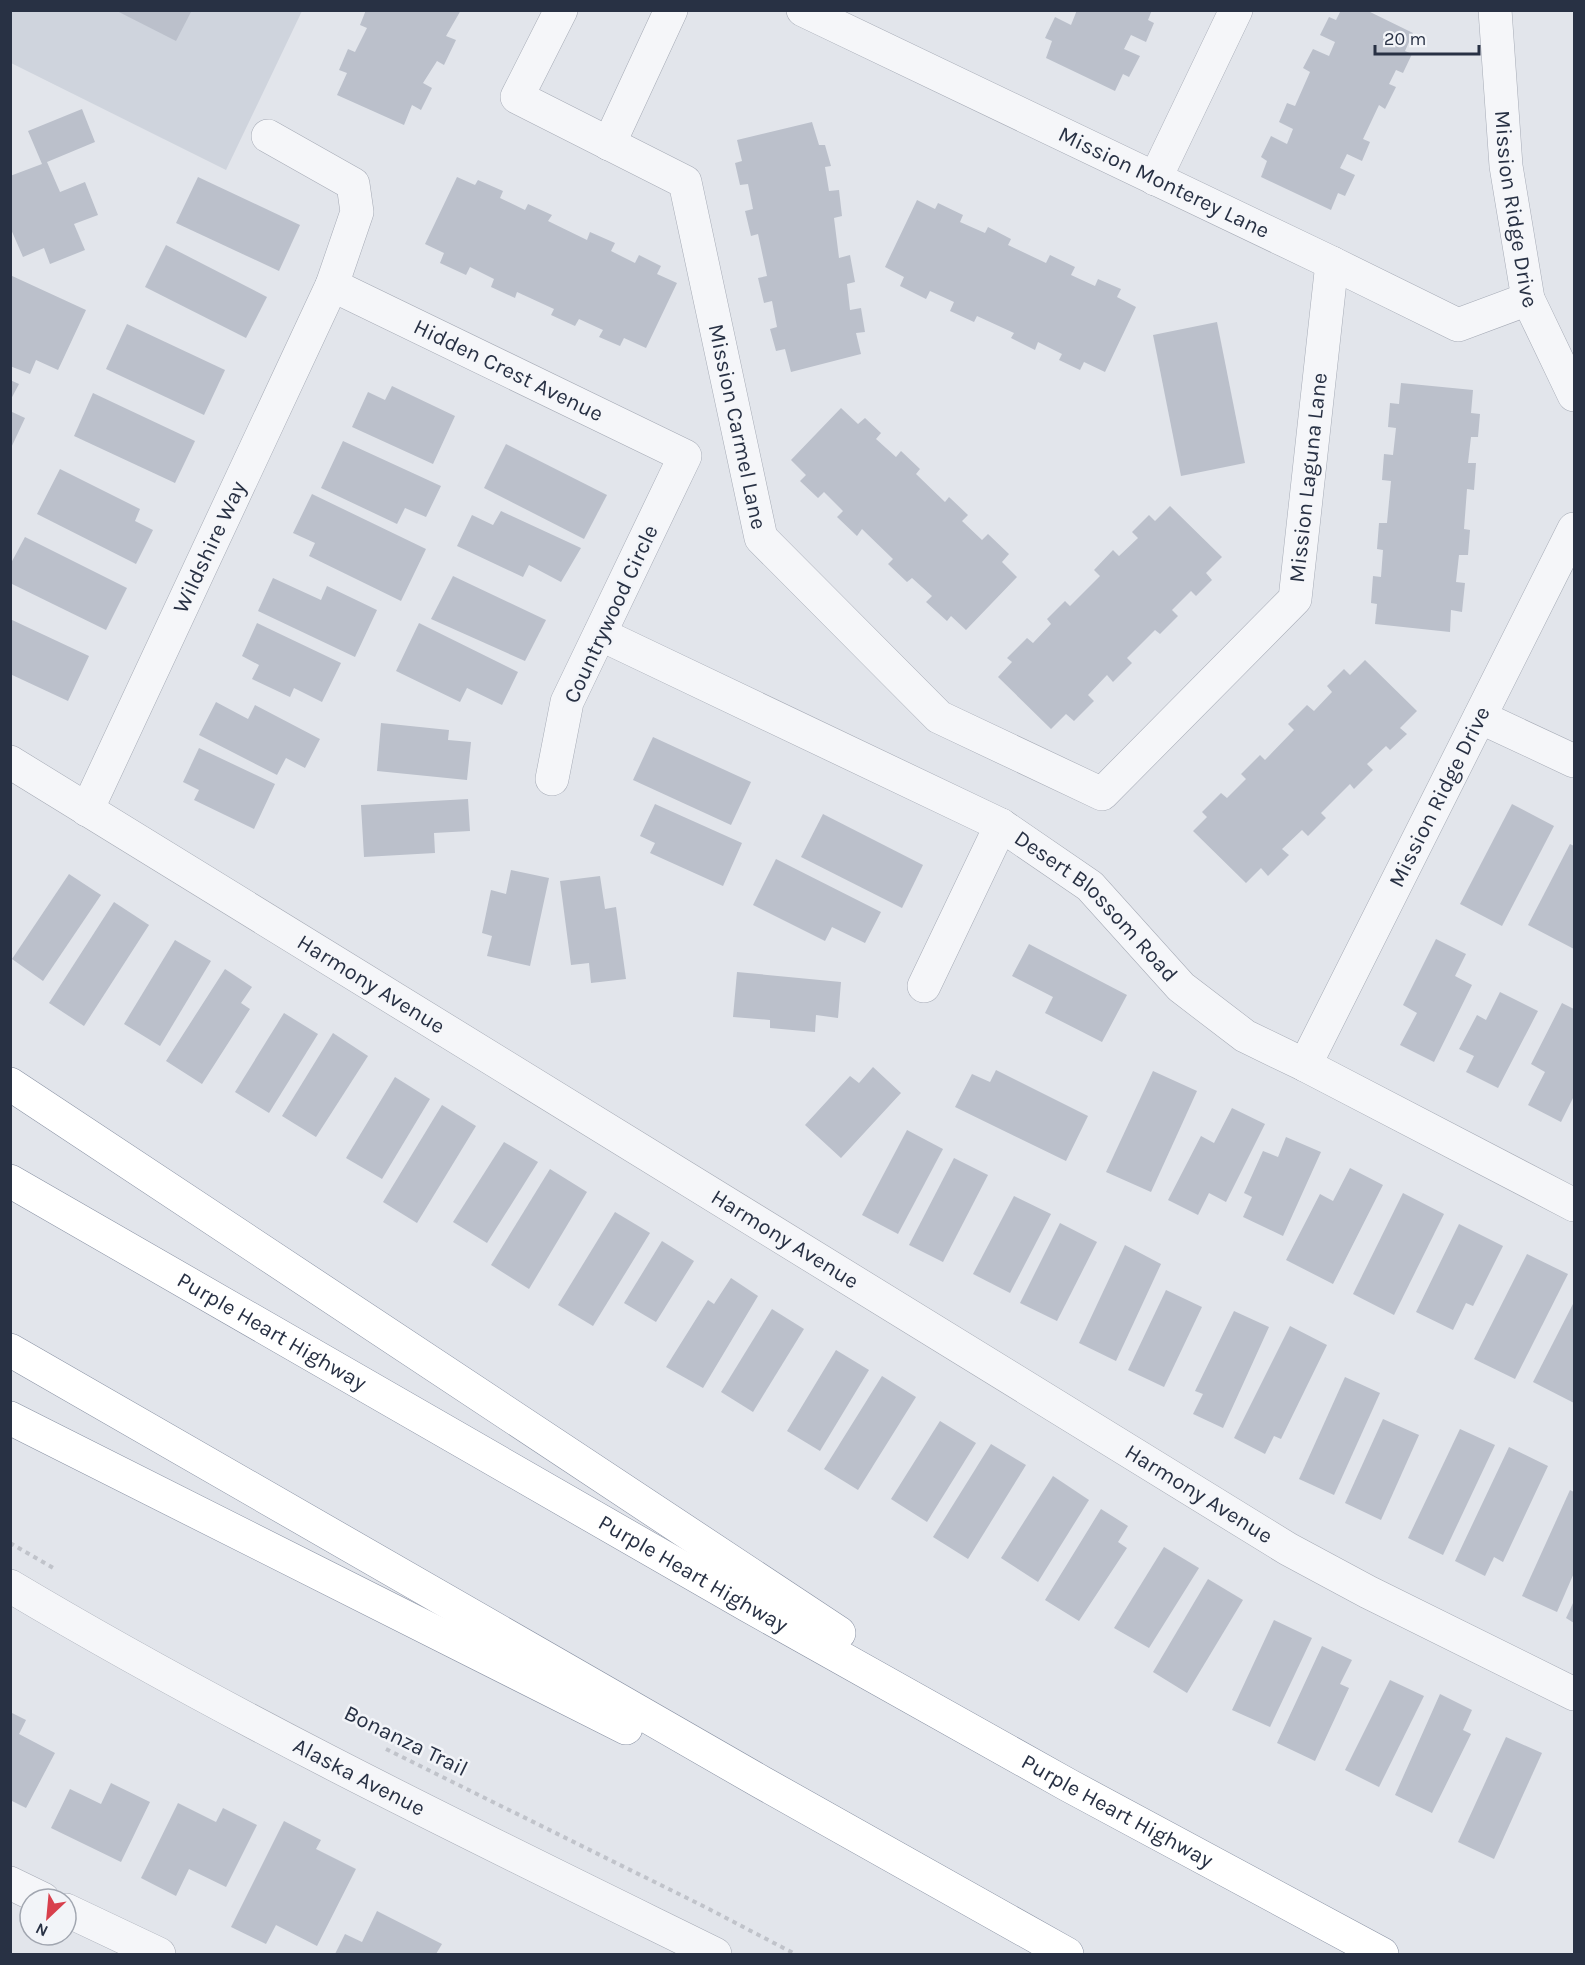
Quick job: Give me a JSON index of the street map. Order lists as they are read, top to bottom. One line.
{"streets":{"highway":["Purple Heart Highway"],"street":["Mission Monterey Lane","Mission Ridge Drive","Hidden Crest Avenue","Mission Carmel Lane","Mission Laguna Lane","Wildshire Way","Countrywood Circle","Desert Blossom Road","Harmony Avenue","Alaska Avenue"],"path":["Bonanza Trail"]},"crossings":[["Mission Monterey Lane","Mission Ridge Drive"],["Mission Monterey Lane","Mission Laguna Lane"],["Mission Ridge Drive","Desert Blossom Road"],["Hidden Crest Avenue","Wildshire Way"],["Hidden Crest Avenue","Countrywood Circle"],["Mission Carmel Lane","Mission Laguna Lane"],["Wildshire Way","Harmony Avenue"],["Countrywood Circle","Desert Blossom Road"]],"scale_bar":"20 m","north":"bottom left"}
